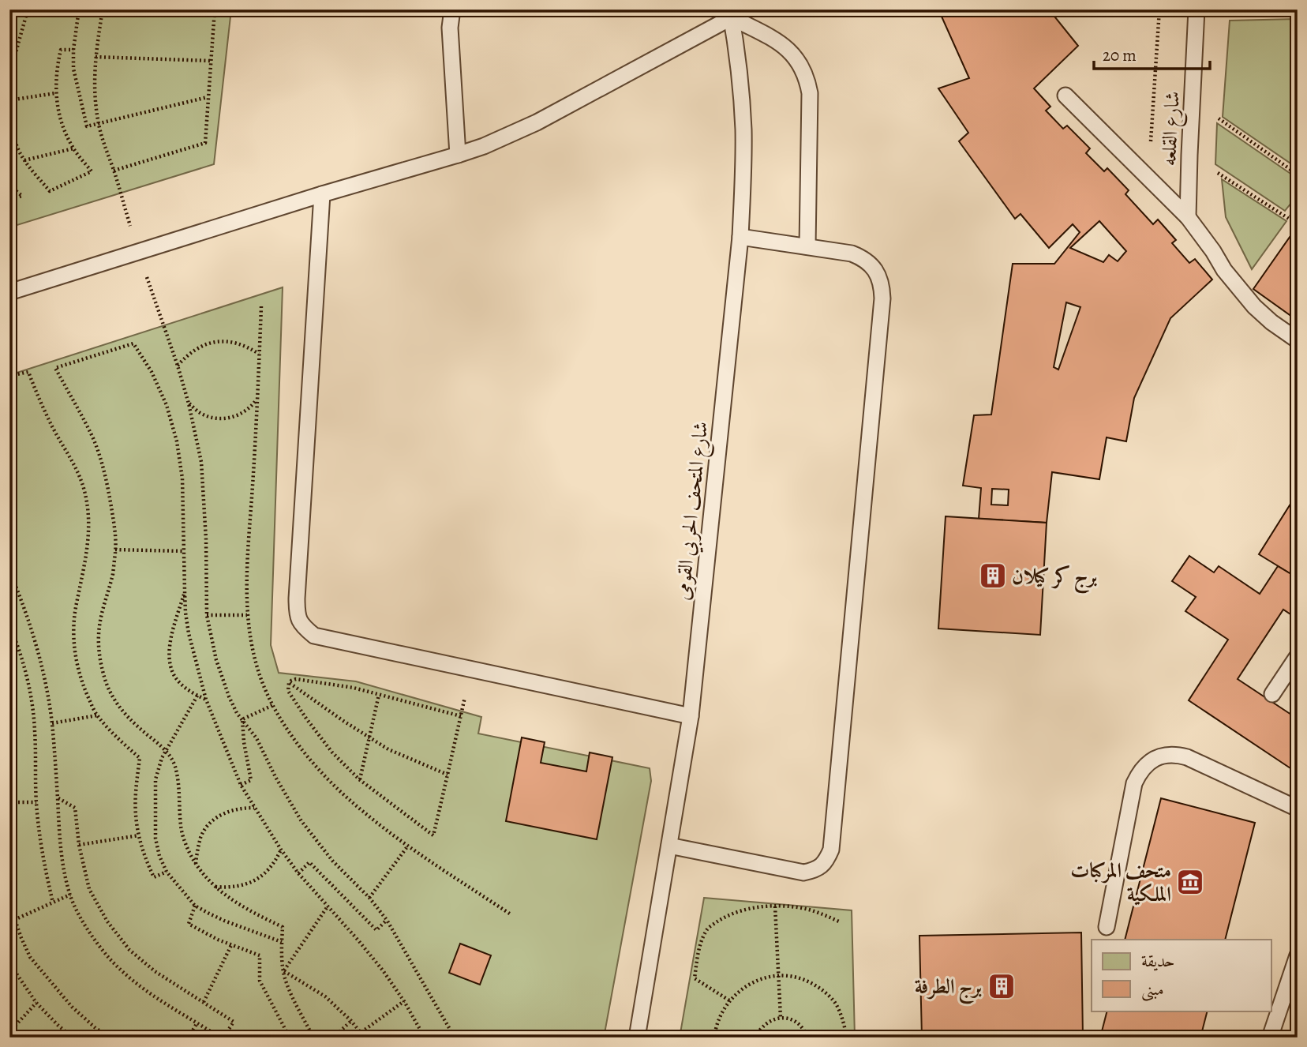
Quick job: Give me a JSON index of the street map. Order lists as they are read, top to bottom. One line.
{"streets":{"lane":["شارع القلعه","شارع المتحف الحربي القومى"]},"places":{"building":["برج كر كيلان","برج الطرفة"],"museum":["متحف المركبات الملكية"]},"legend":["حديقة","مبنى"],"scale_bar":"20 m"}
